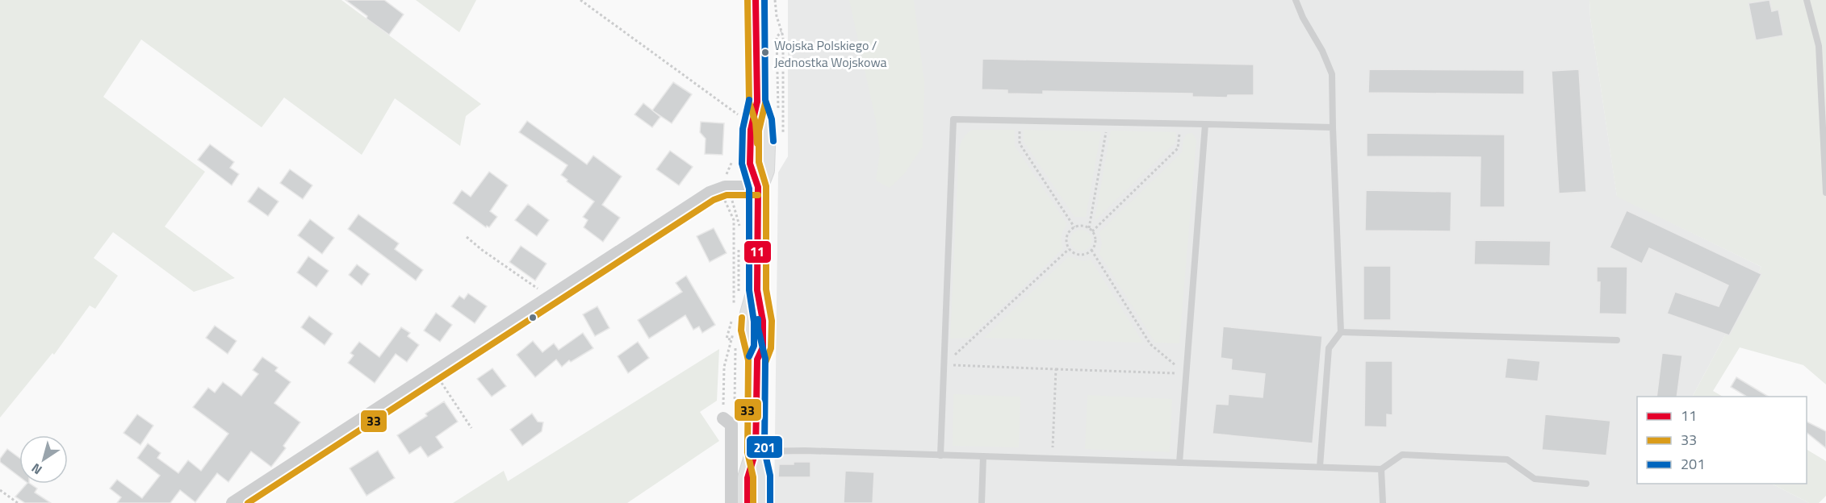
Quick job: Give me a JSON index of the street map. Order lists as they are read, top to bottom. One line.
{"places":["Wojska Polskiego / Jednostka Wojskowa"],"lines":["transit line 11","transit line 33","transit line 201"],"legend":["11","33","201"],"north":"bottom left"}
